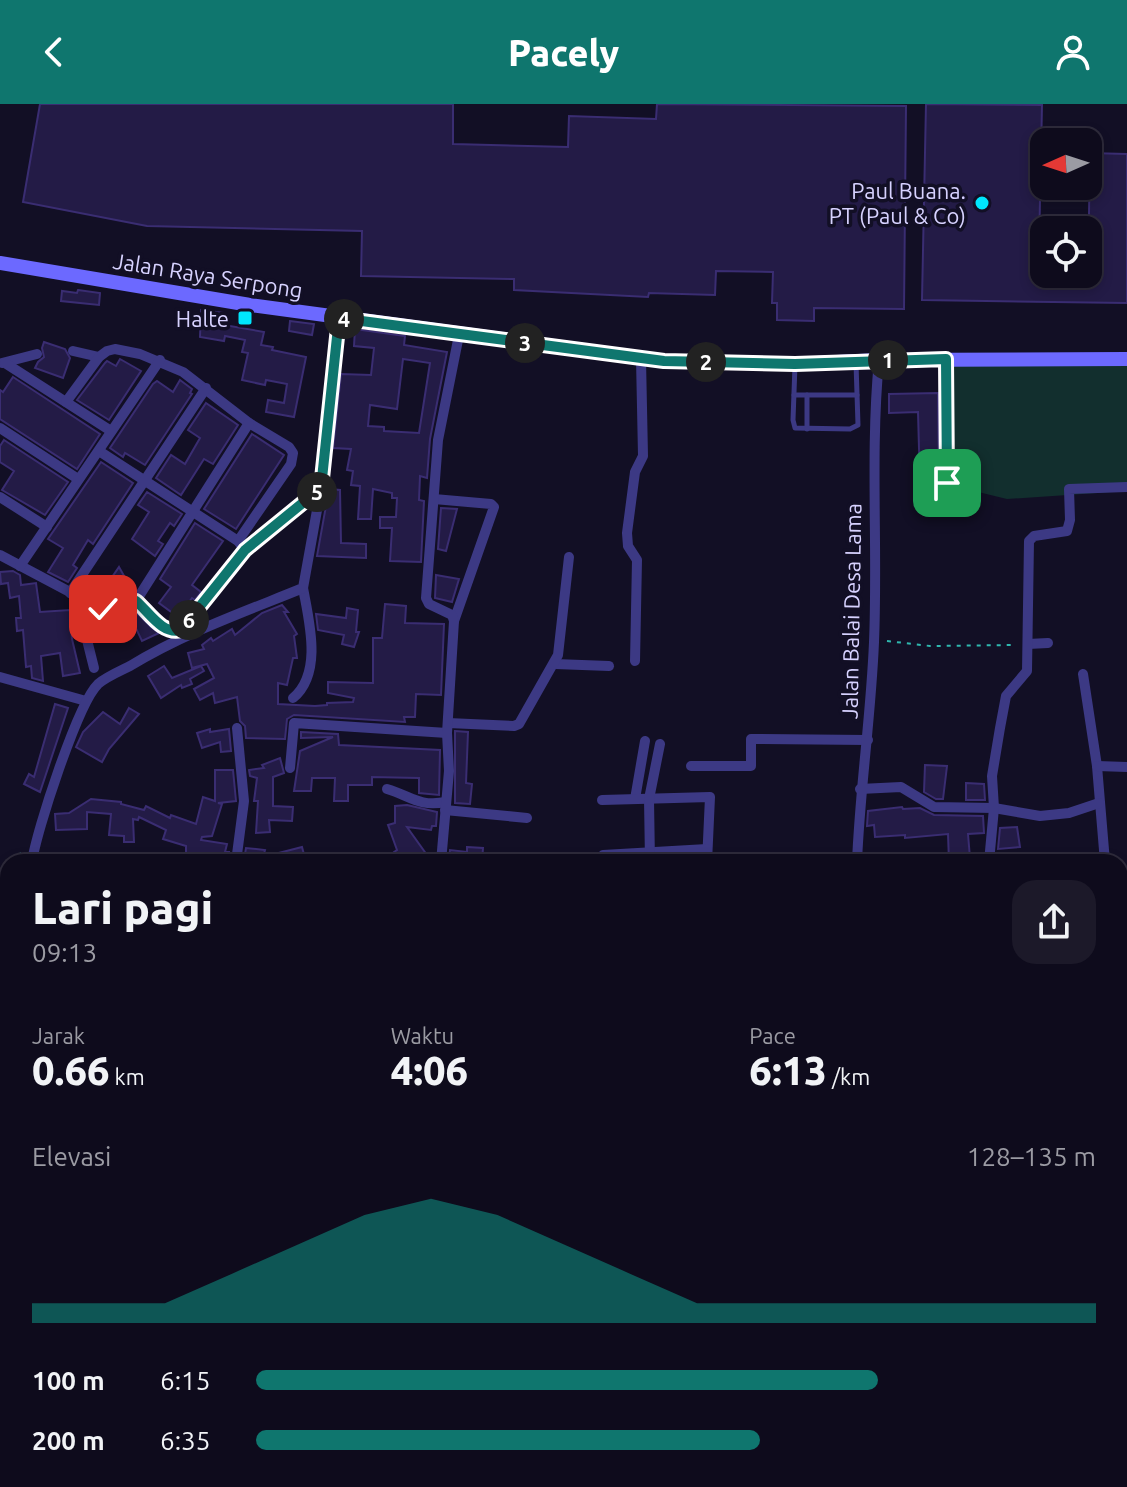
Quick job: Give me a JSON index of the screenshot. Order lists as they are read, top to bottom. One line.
{"streets":{"main road":["Jalan Raya Serpong"],"street":["Jalan Balai Desa Lama"]},"crossings":[["Jalan Raya Serpong","Jalan Balai Desa Lama"]],"places":{"other":["Paul Buana. PT (Paul & Co)"],"transit":["Halte"]},"north":"left","page":{"header":"Pacely","pins":["4","3","1","2","5","6"],"heading":["Lari pagi","09:13"],"stats":[["Jarak","0.66 km"],["Waktu","4:06"],["Pace","6:13 /km"]],"chart":["Elevasi","128–135 m"],"list":[{"name":"100 m","note":"6:15"},{"name":"200 m","note":"6:35"}]}}
